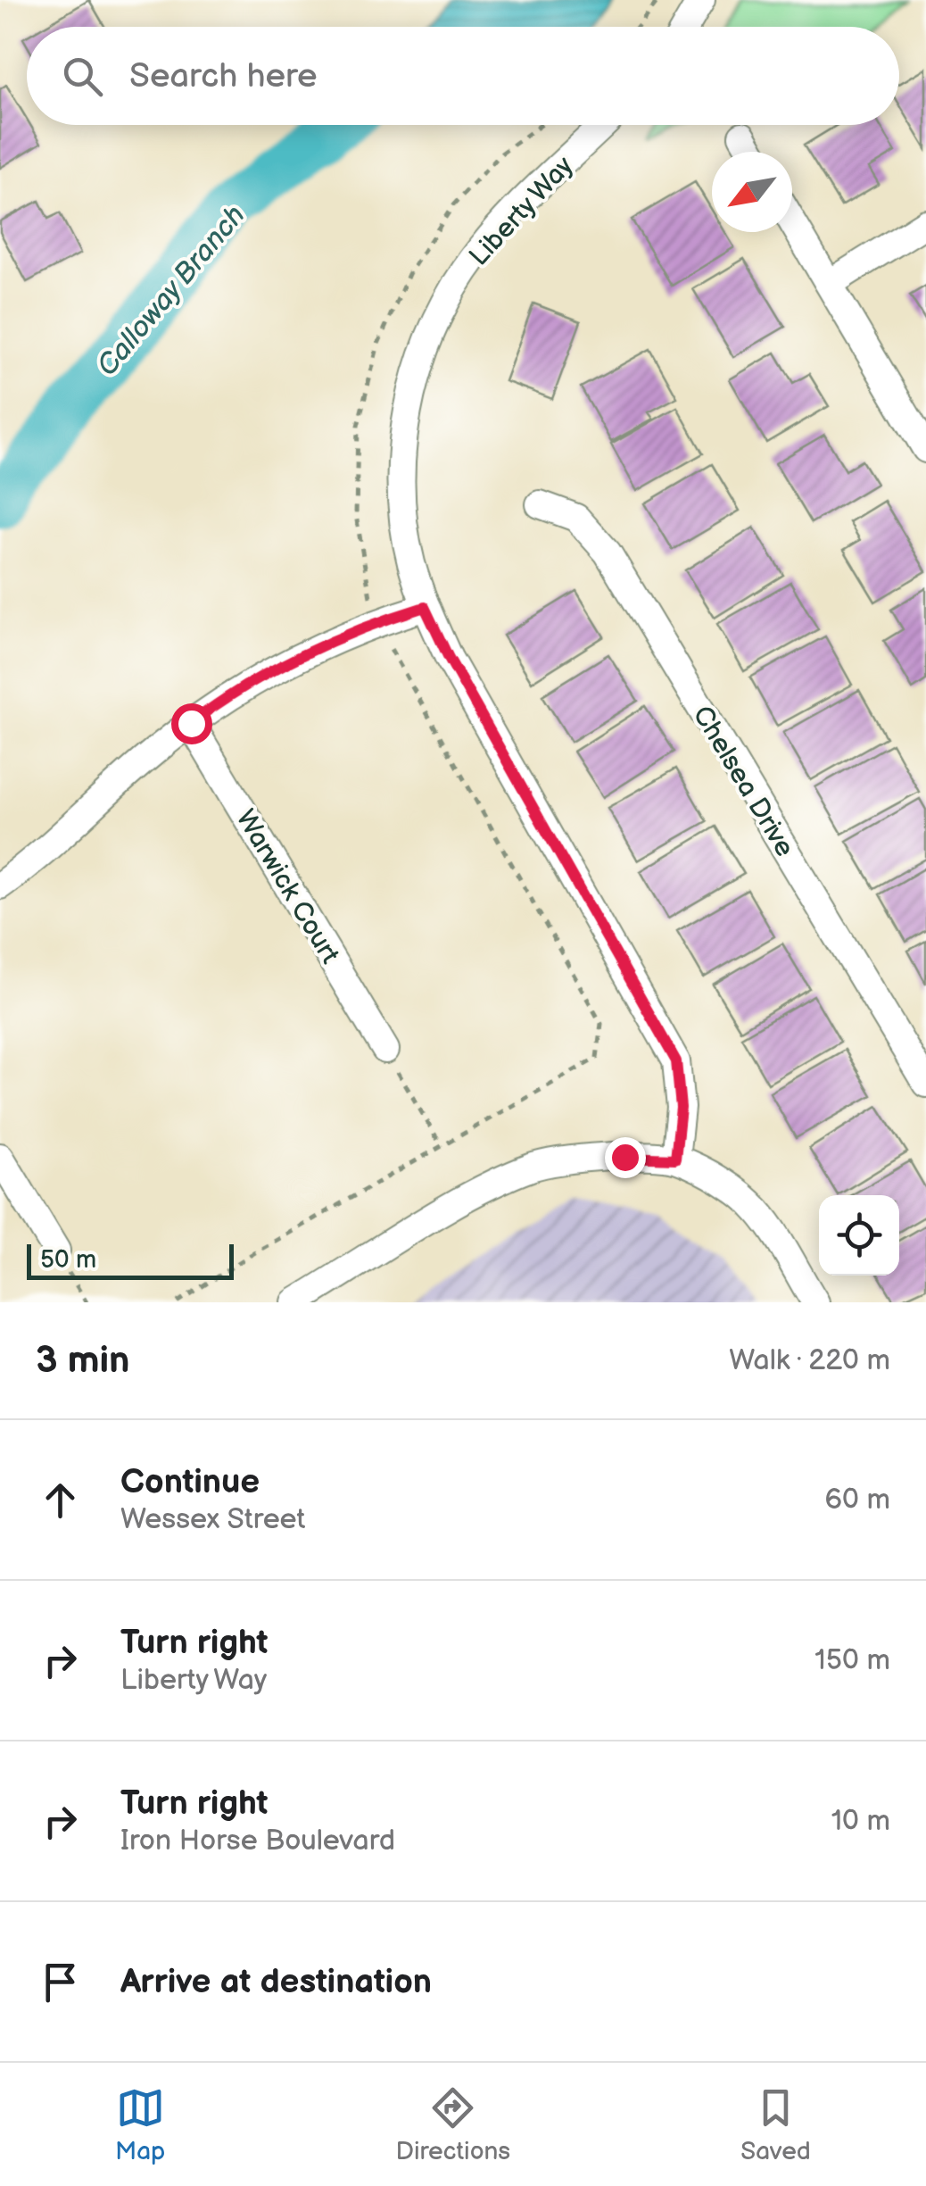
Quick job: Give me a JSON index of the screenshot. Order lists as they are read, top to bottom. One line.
{"streets":{"street":["Liberty Way","Chelsea Drive","Warwick Court"]},"water":["Calloway Branch"],"scale_bar":"50 m","north":"bottom left","page":{"search":"Search here","scale":"50 m","heading":["3 min","Walk · 220 m"],"list":[["Continue","Wessex Street","60 m"],["Turn right","Liberty Way","150 m"],["Turn right","Iron Horse Boulevard","10 m"],"Arrive at destination"],"nav":["Map","Directions","Saved"]}}
